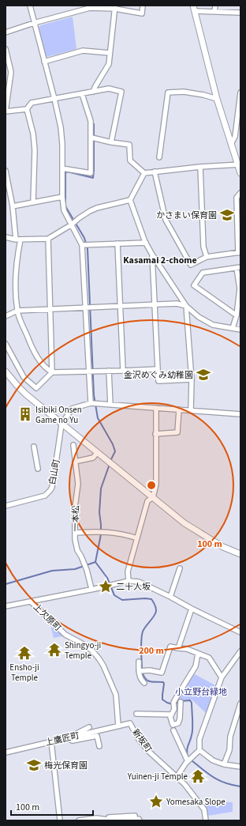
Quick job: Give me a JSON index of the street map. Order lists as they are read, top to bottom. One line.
{"streets":{"street":["白山町","一本松","上欠原町","上鷹匠町","新坂町"]},"crossings":[["上欠原町","上鷹匠町"],["上欠原町","新坂町"],["上鷹匠町","新坂町"]],"districts":["Kasamai 2-chome"],"parks":["小立野台緑地"],"places":{"school or university":["かさまい保育園","金沢めぐみ幼稚園","梅光保育園"],"building":["Isibiki Onsen Game no Yu"],"place":["二十人坂","Yomesaka Slope"],"temple":["Shingyo-ji Temple","Ensho-ji Temple","Yuinen-ji Temple"]},"scale_bar":"100 m","rings":["100 m","200 m"]}
